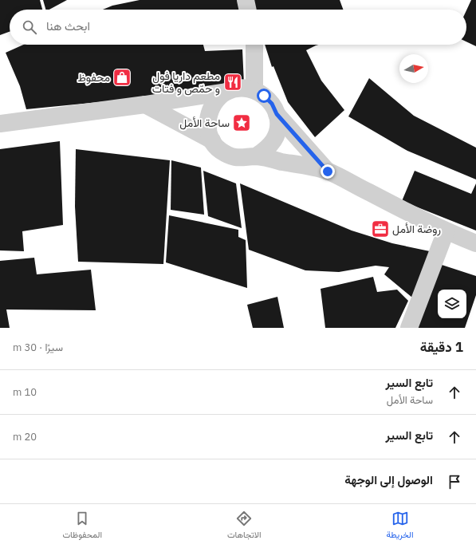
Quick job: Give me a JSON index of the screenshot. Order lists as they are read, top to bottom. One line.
{"places":{"shop":["محفوظ"],"restaurant":["مطعم داريا فول و حمّص و فتات"],"place":["ساحة الأمل"],"office":["روضة الأمل"]},"north":"right","page":{"search":"ابحث هنا","heading":["1 دقيقة","سيرًا · 30 m"],"list":[["تابع السير","ساحة الأمل","10 m"],["تابع السير","20 m"],"الوصول إلى الوجهة"],"nav":["الخريطة","الاتجاهات","المحفوظات"]}}
